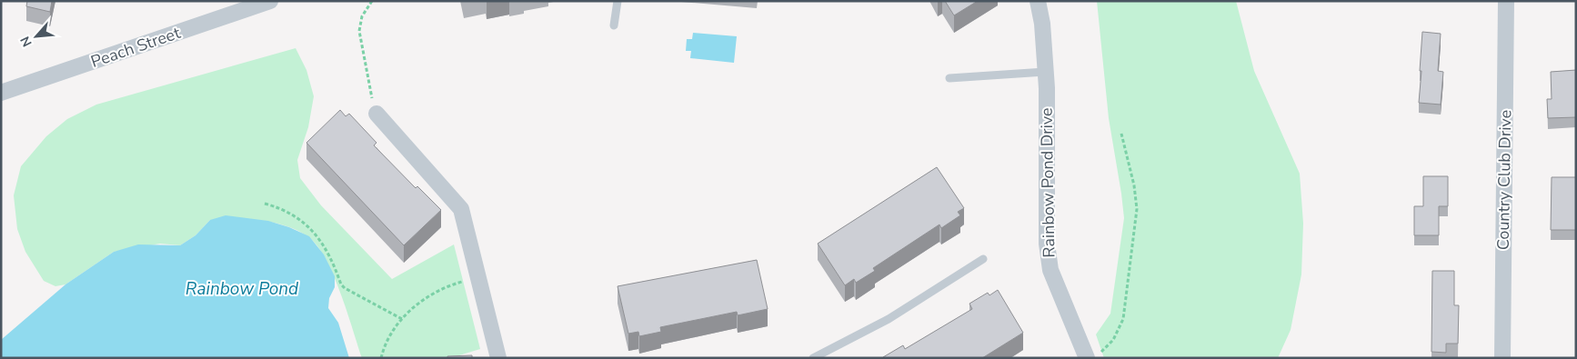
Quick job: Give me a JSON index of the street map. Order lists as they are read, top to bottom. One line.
{"streets":{"street":["Peach Street","Country Club Drive","Rainbow Pond Drive"]},"water":["Rainbow Pond"],"north":"bottom left"}
